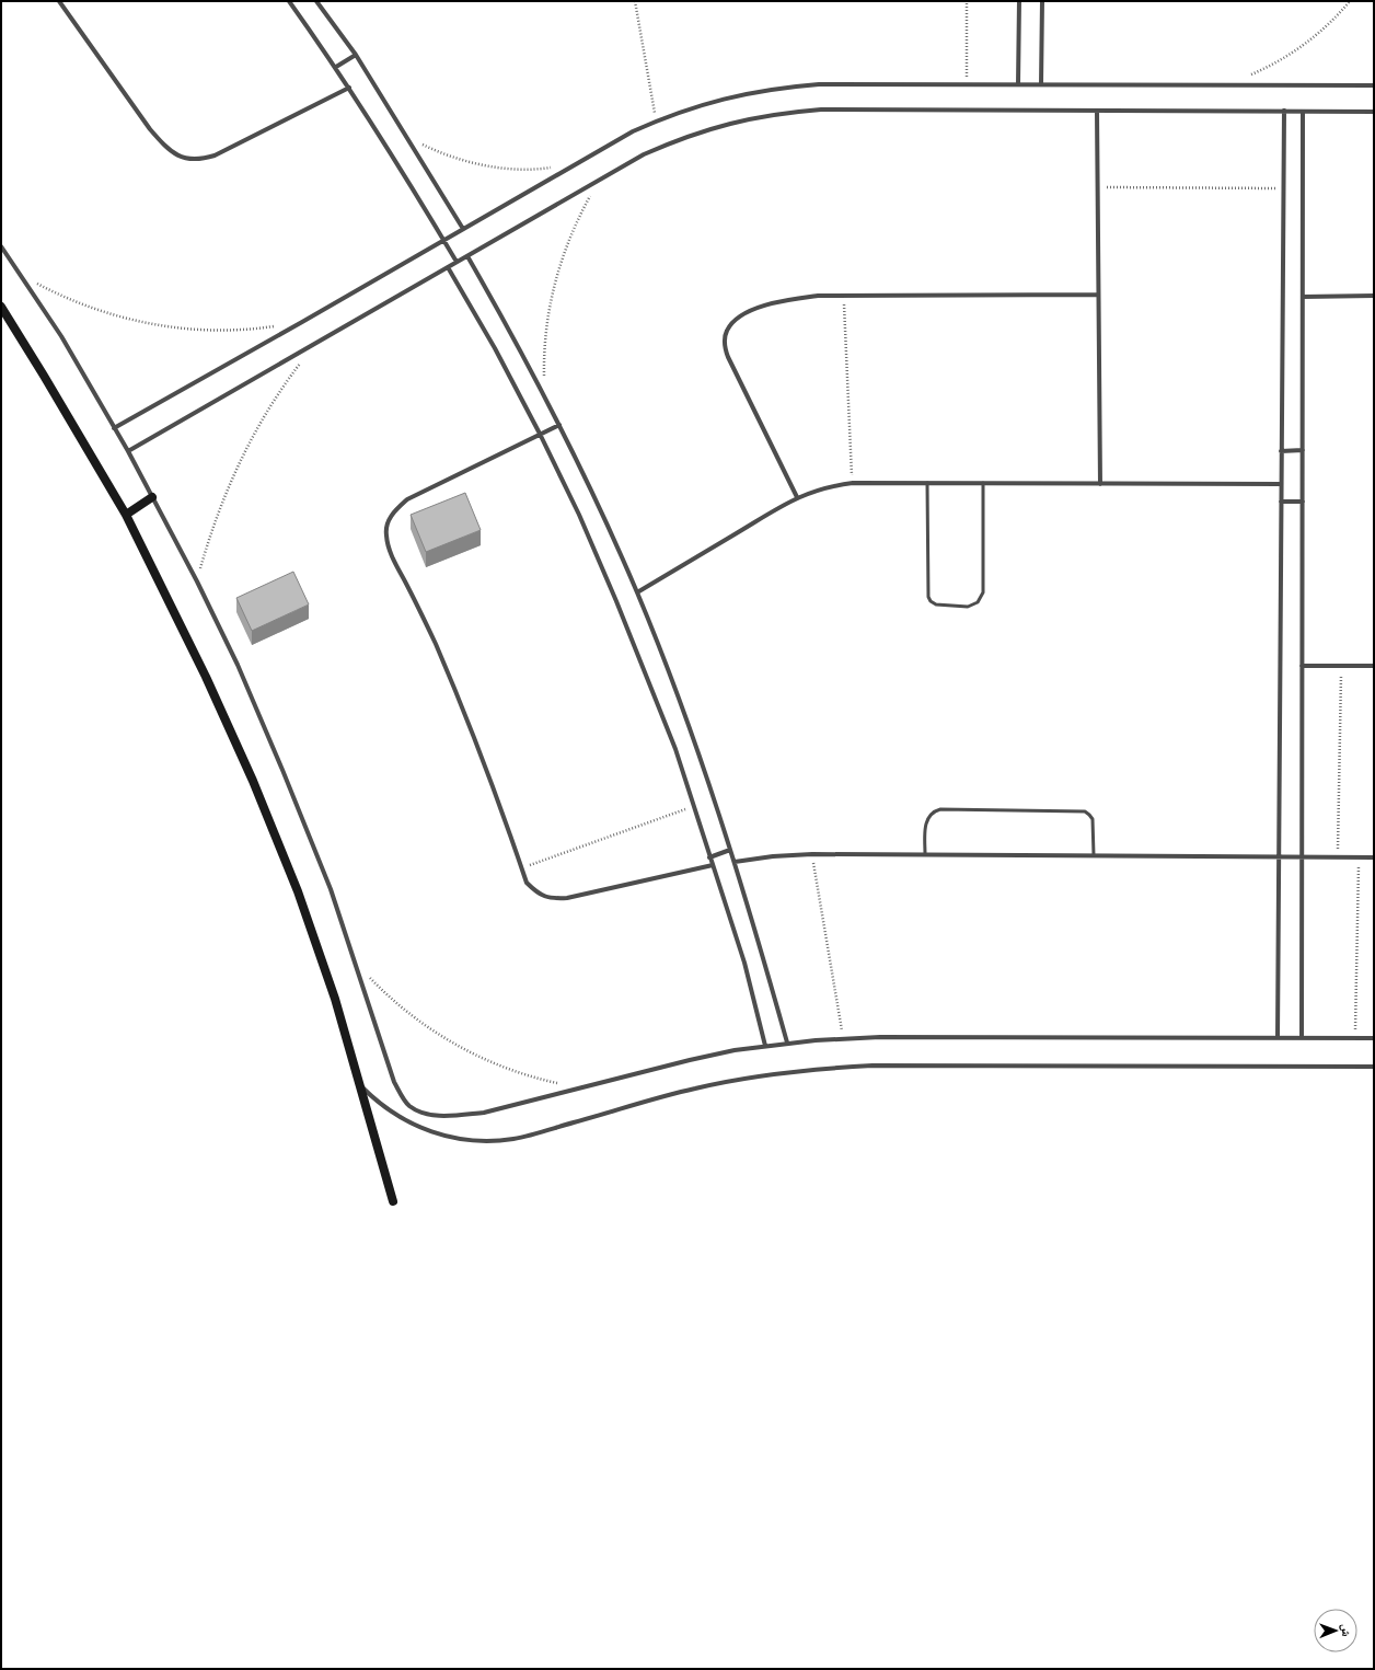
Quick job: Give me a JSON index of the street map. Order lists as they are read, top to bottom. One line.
{"north":"right"}
